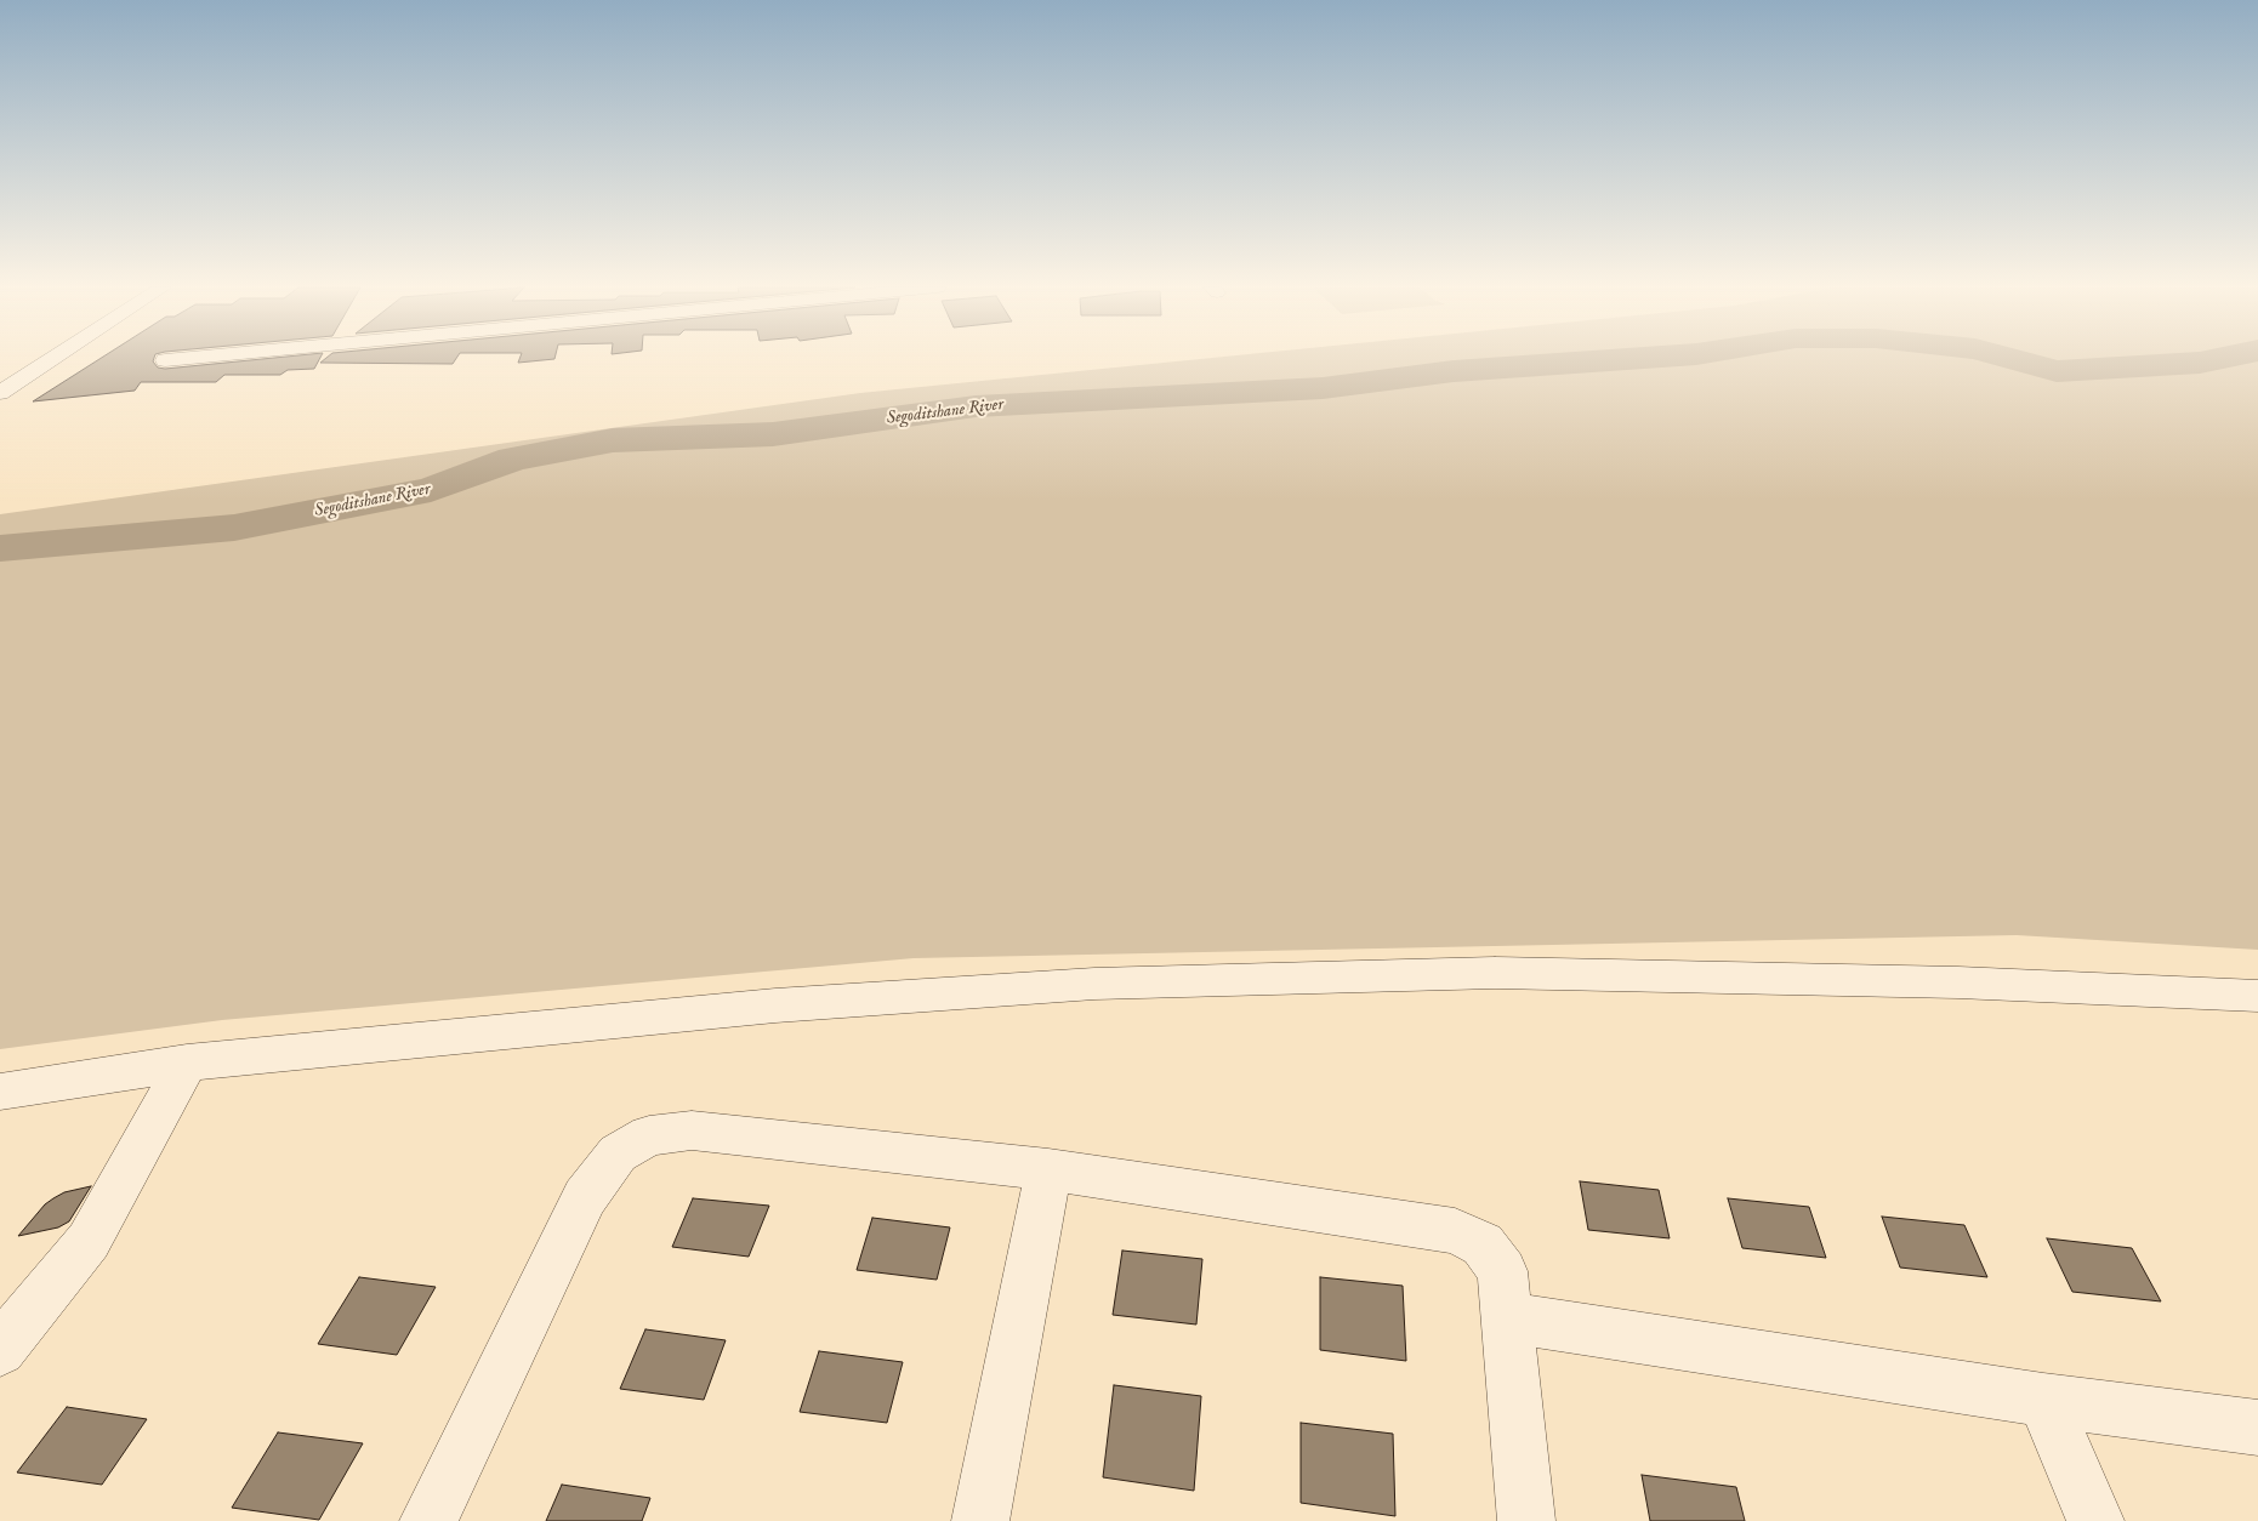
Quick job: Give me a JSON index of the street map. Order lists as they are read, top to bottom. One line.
{"water":["Segoditshane River"]}
